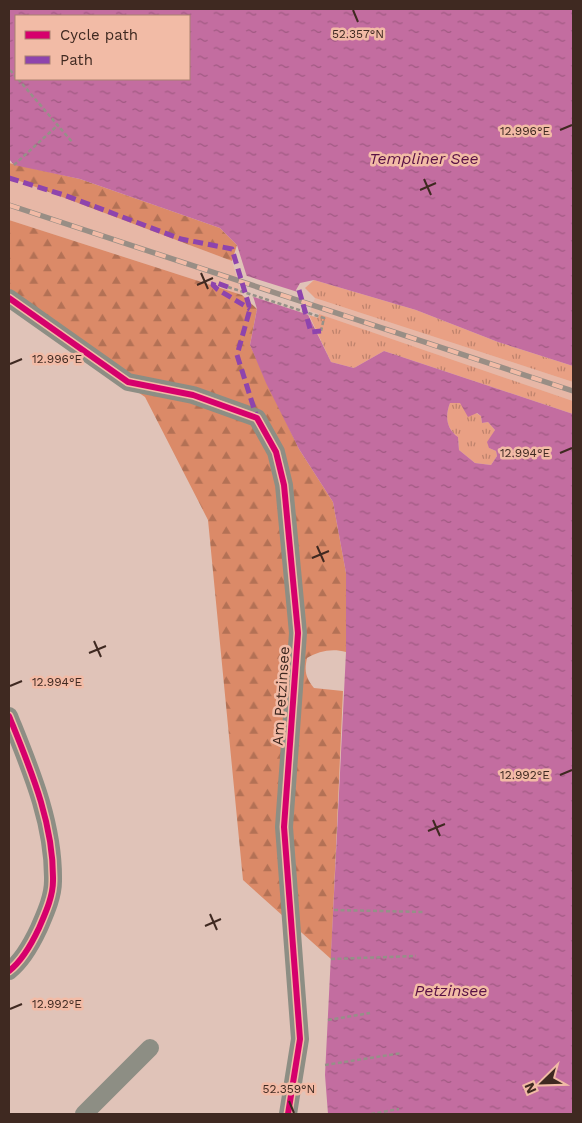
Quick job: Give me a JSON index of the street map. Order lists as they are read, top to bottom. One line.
{"streets":{"street":["Am Petzinsee"]},"water":["Templiner See","Petzinsee"],"legend":["Cycle path","Path"],"north":"bottom left","coordinates":["52.357°N","12.996°E","12.994°E","12.992°E","52.359°N"]}
